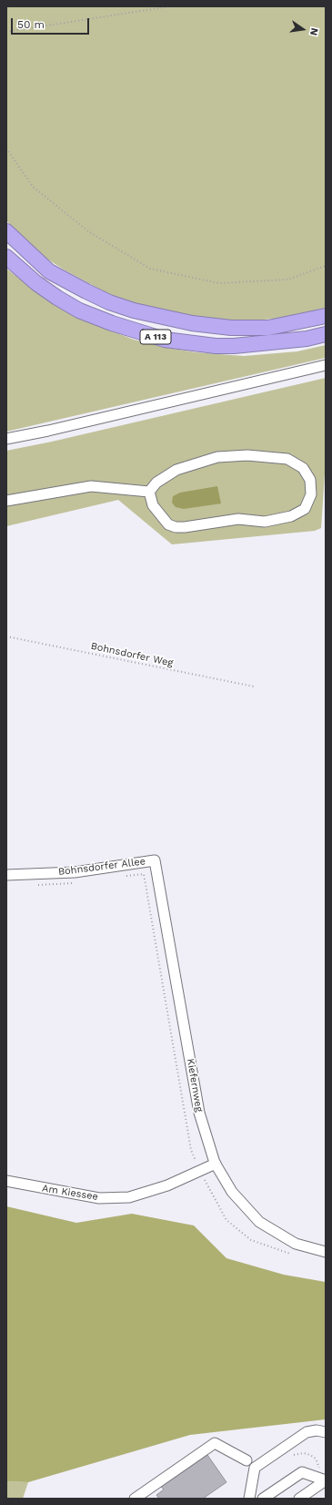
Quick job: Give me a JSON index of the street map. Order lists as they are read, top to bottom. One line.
{"streets":{"highway":["A 113"],"street":["Bohnsdorfer Allee","Kiefernweg","Am Kiessee"],"path":["Bohnsdorfer Weg"]},"crossings":[["Bohnsdorfer Allee","Kiefernweg"],["Kiefernweg","Am Kiessee"]],"scale_bar":"50 m","north":"right"}
